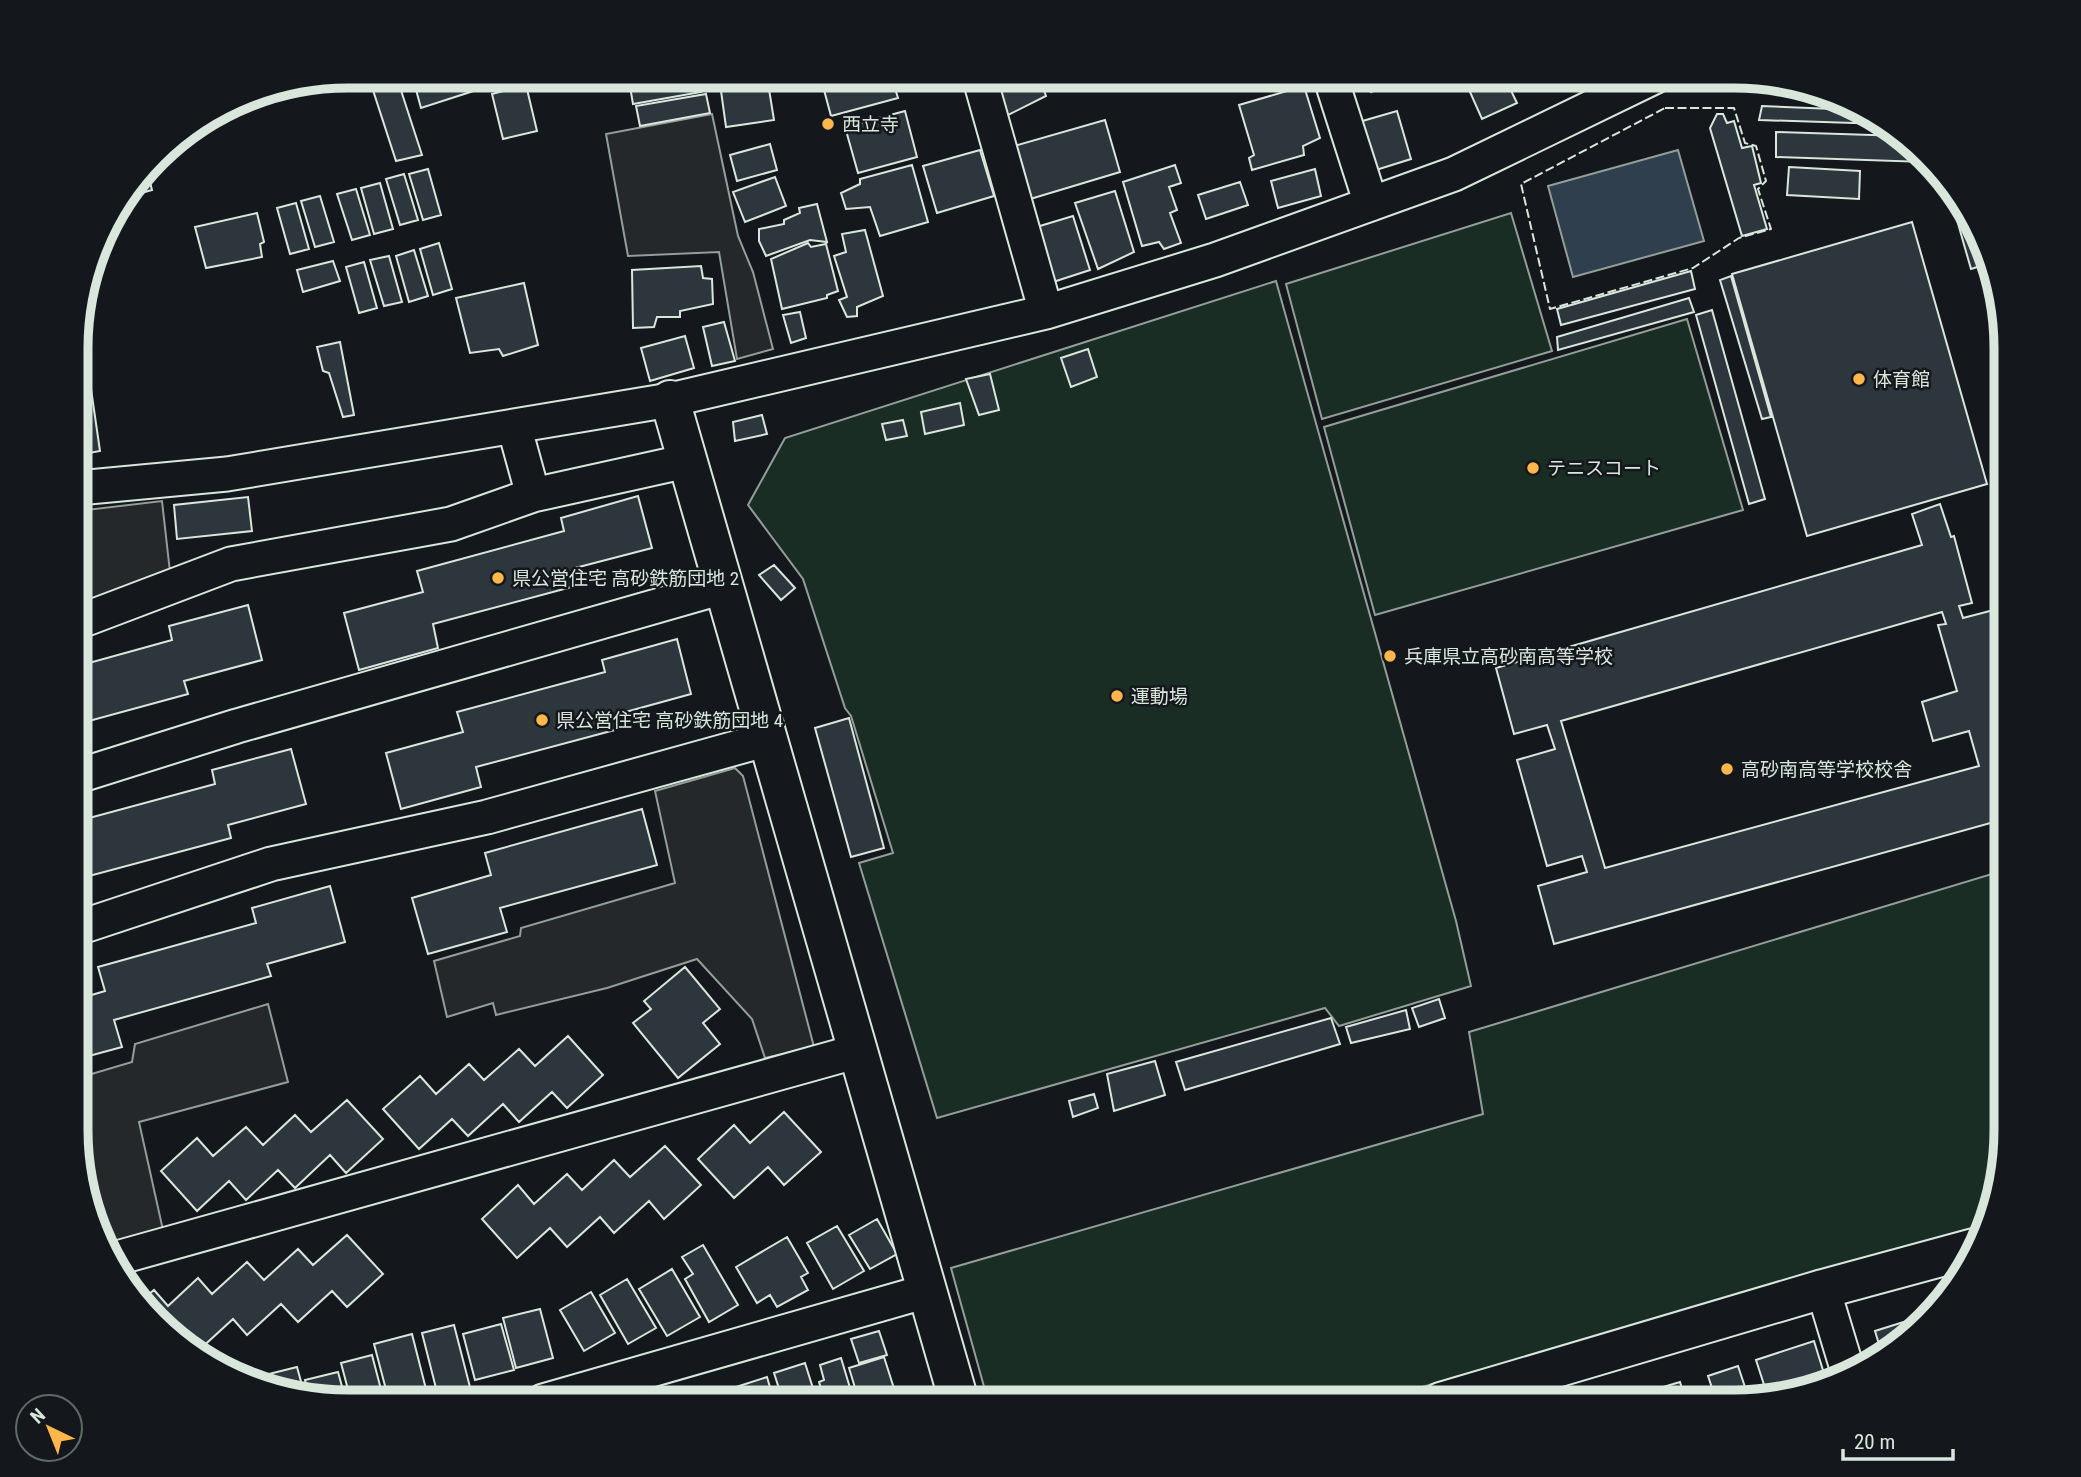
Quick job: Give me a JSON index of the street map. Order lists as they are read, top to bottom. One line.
{"places":["西立寺","体育館","テニスコート","県公営住宅 高砂鉄筋団地 2","兵庫県立高砂南高等学校","運動場","県公営住宅 高砂鉄筋団地 4","高砂南高等学校校舎"],"scale_bar":"20 m","north":"top left"}
